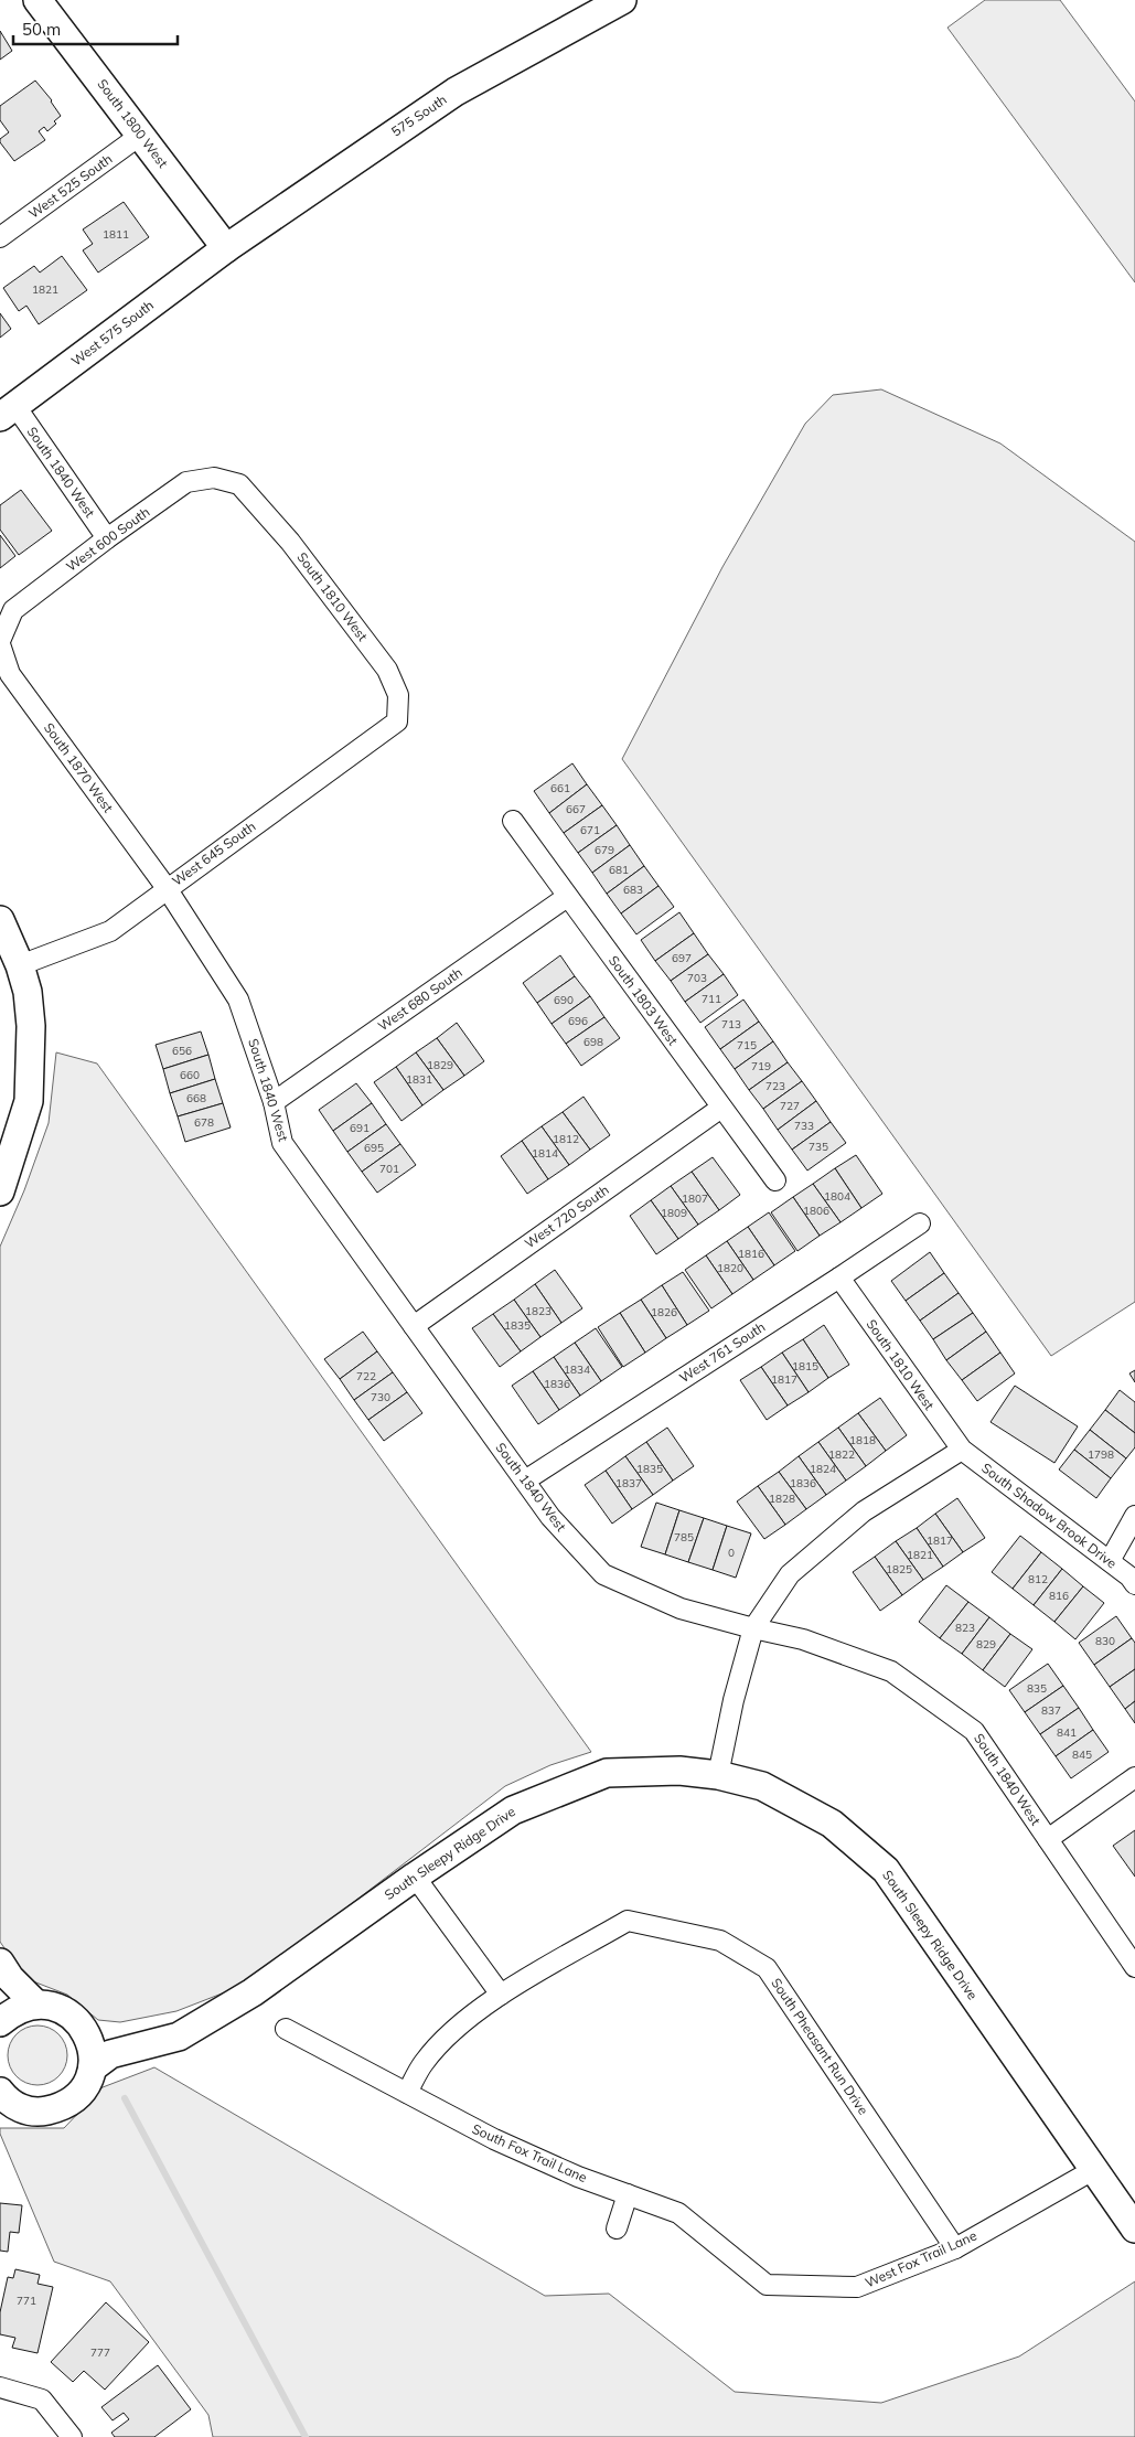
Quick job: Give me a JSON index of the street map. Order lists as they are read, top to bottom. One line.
{"streets":{"street":["575 South","South 1800 West","West 525 South","West 575 South","South 1840 West","West 600 South","South 1810 West","South 1870 West","West 645 South","West 680 South","South 1803 West","West 720 South","West 761 South","South Shadow Brook Drive","South Sleepy Ridge Drive","South Pheasant Run Drive","South Fox Trail Lane","West Fox Trail Lane"]},"crossings":[["575 South","South 1800 West"],["575 South","West 575 South"],["South 1800 West","West 525 South"],["South 1800 West","West 575 South"],["West 575 South","South 1840 West"],["South 1840 West","West 600 South"],["South 1840 West","South 1870 West"],["South 1840 West","West 645 South"],["South 1840 West","West 680 South"],["South 1840 West","West 720 South"],["South 1840 West","West 761 South"],["West 600 South","South 1810 West"],["West 600 South","South 1870 West"],["South 1810 West","West 645 South"],["South 1810 West","West 761 South"],["South 1810 West","South Shadow Brook Drive"],["South 1870 West","West 645 South"],["West 680 South","South 1803 West"],["South 1803 West","West 720 South"],["South Sleepy Ridge Drive","West Fox Trail Lane"],["South Pheasant Run Drive","West Fox Trail Lane"],["South Fox Trail Lane","West Fox Trail Lane"]],"house_numbers":["1811","1821","661","667","671","679","681","683","697","703","711","690","696","713","698","715","656","1829","719","660","1831","723","668","727","678","733","691","1812","735","695","1814","701","1804","1807","1806","1809","1816","1820","1823","1826","1835","1815","1834","722","1817","1836","730","1818","1822","1798","1835","1824","1837","1836","1828","785","1817","0","1821","1825","812","816","823","830","829","835","837","841","845","771","777"],"scale_bar":"50 m"}
